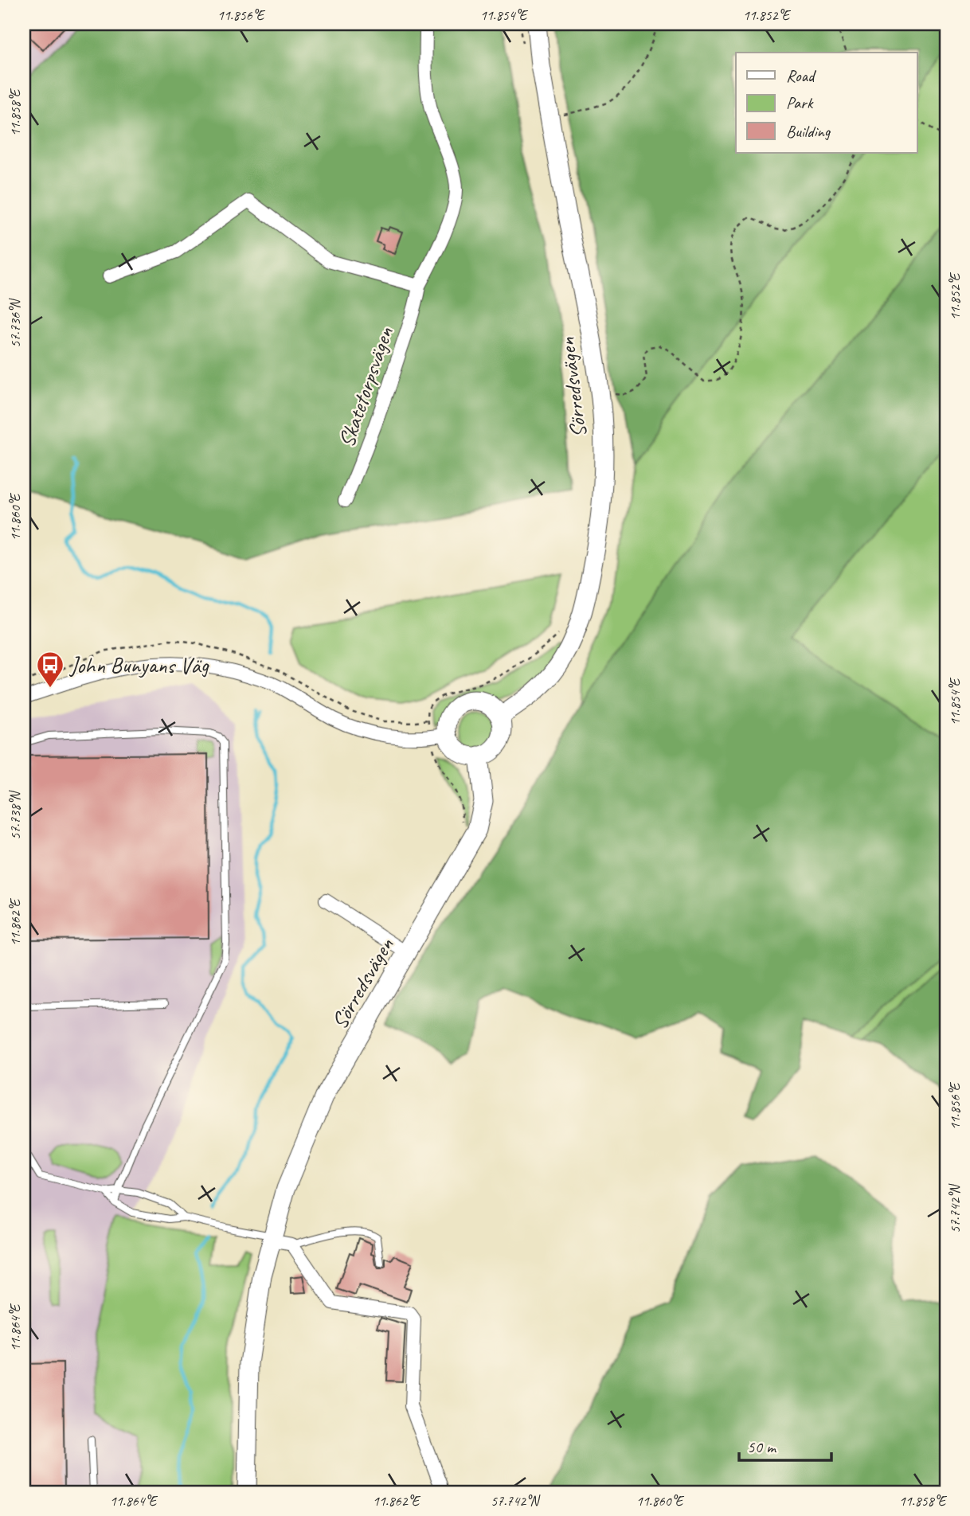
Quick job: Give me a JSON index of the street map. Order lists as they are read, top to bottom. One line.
{"streets":{"street":["Skatetorpsvägen","Sörredsvägen"]},"places":{"bus stop":["John Bunyans Väg"]},"legend":["Road","Park","Building"],"scale_bar":"50 m","coordinates":["11.856°E","11.854°E","11.852°E","11.858°E","57.736°N","11.860°E","57.738°N","11.862°E","57.742°N","11.864°E"]}
